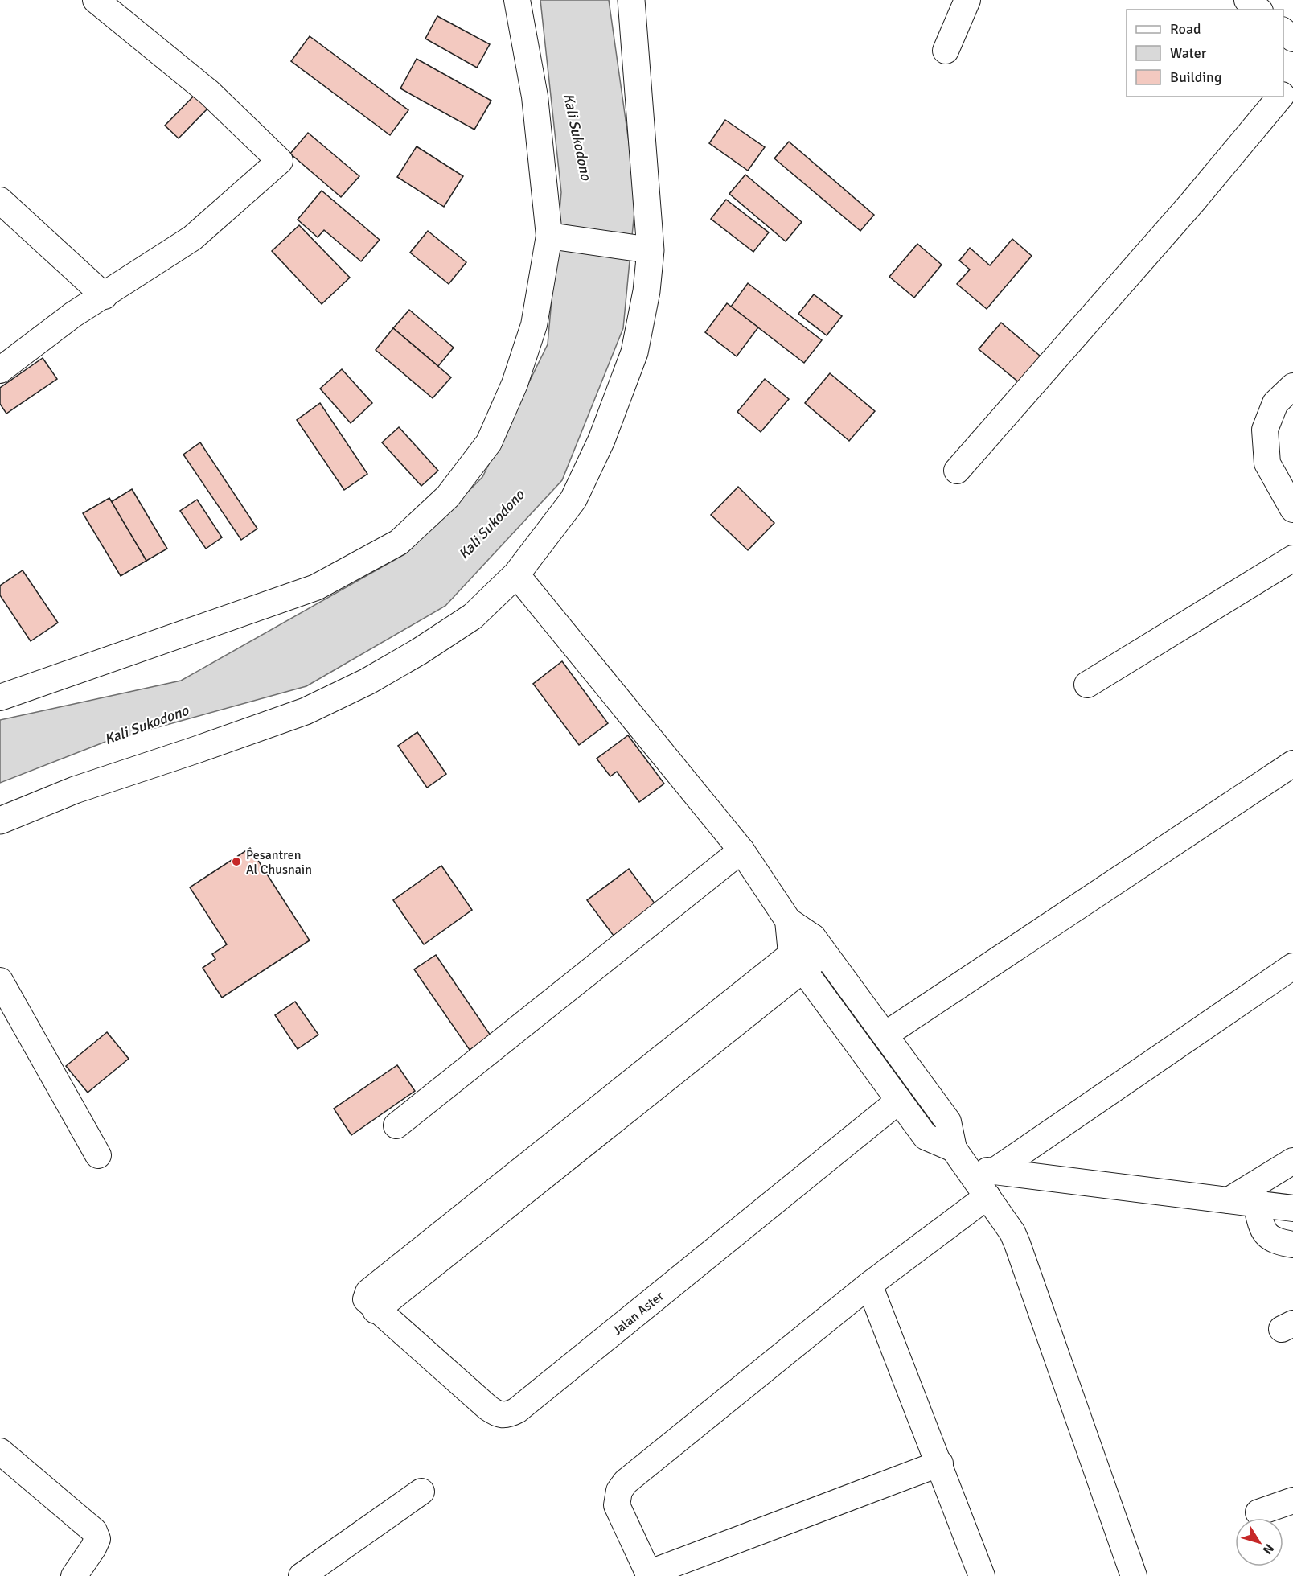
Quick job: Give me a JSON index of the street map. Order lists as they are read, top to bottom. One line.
{"streets":{"street":["Jalan Aster"]},"water":["Kali Sukodono"],"places":["Pesantren Al Chusnain"],"legend":["Road","Water","Building"],"north":"bottom right"}
